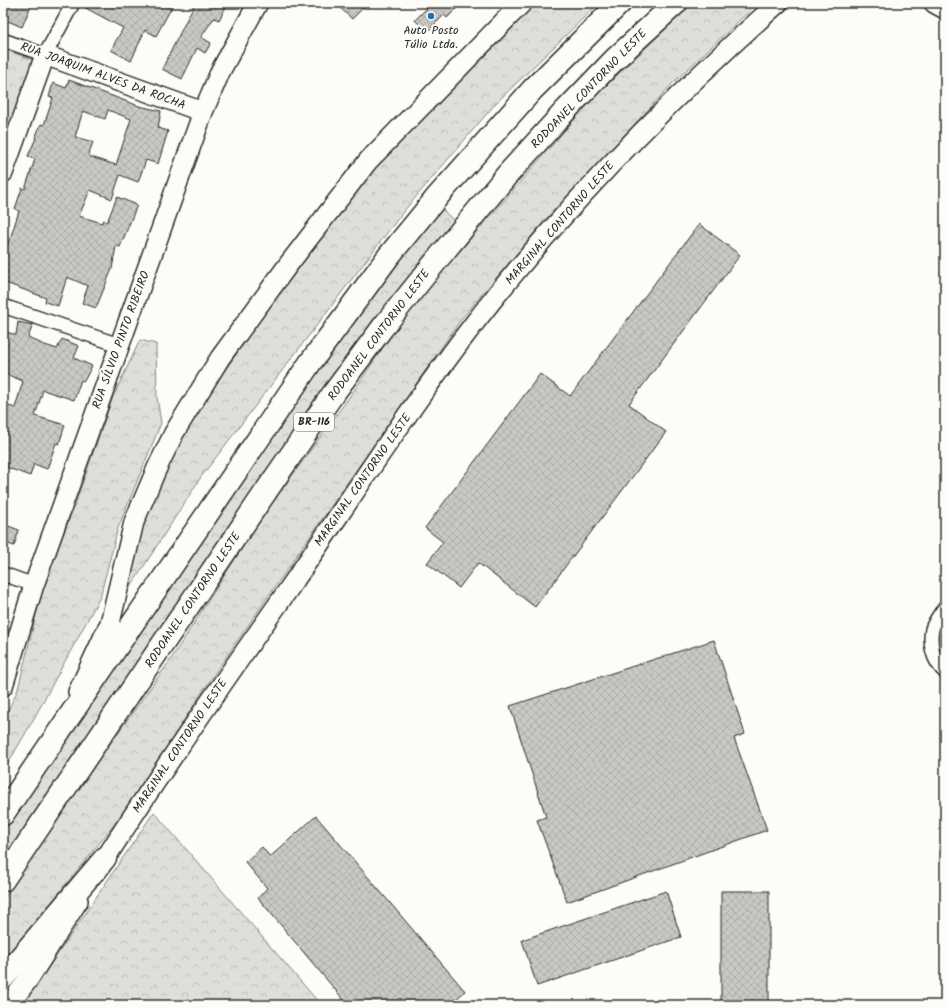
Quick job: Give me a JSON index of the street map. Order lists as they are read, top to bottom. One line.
{"streets":{"highway":["RODOANEL CONTORNO LESTE","BR-116"],"main road":["RUA JOAQUIM ALVES DA ROCHA","MARGINAL CONTORNO LESTE","RUA SÍLVIO PINTO RIBEIRO"]},"crossings":[["RUA JOAQUIM ALVES DA ROCHA","RUA SÍLVIO PINTO RIBEIRO"]],"places":["Auto Posto Túlio Ltda."]}
